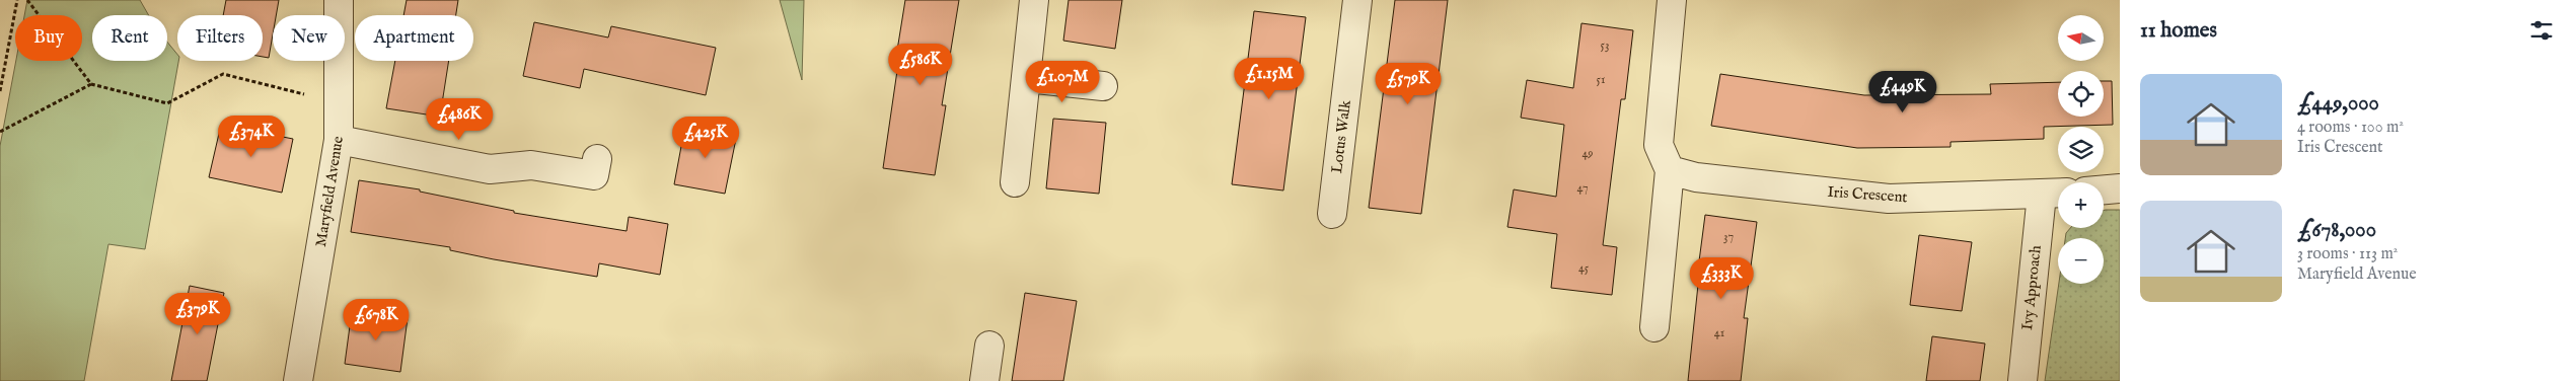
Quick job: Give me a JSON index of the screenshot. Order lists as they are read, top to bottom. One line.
{"streets":{"street":["Lotus Walk","Maryfield Avenue","Iris Crescent","Ivy Approach"]},"crossings":[["Iris Crescent","Ivy Approach"]],"house_numbers":["53","51","49","47","37","45","41"],"north":"left","page":{"heading":"11 homes","map_buttons":["+","−"],"chip":["Buy","Rent","Filters","New","Apartment"],"price":["£586K","£1.15M","£1.07M","£579K","£449K","£486K","£374K","£425K","£333K","£379K","£678K"],"list":[{"name":"£449,000","note":"4 rooms · 100 m² · Iris Crescent"},{"name":"£678,000","note":"3 rooms · 113 m² · Maryfield Avenue"}]}}
